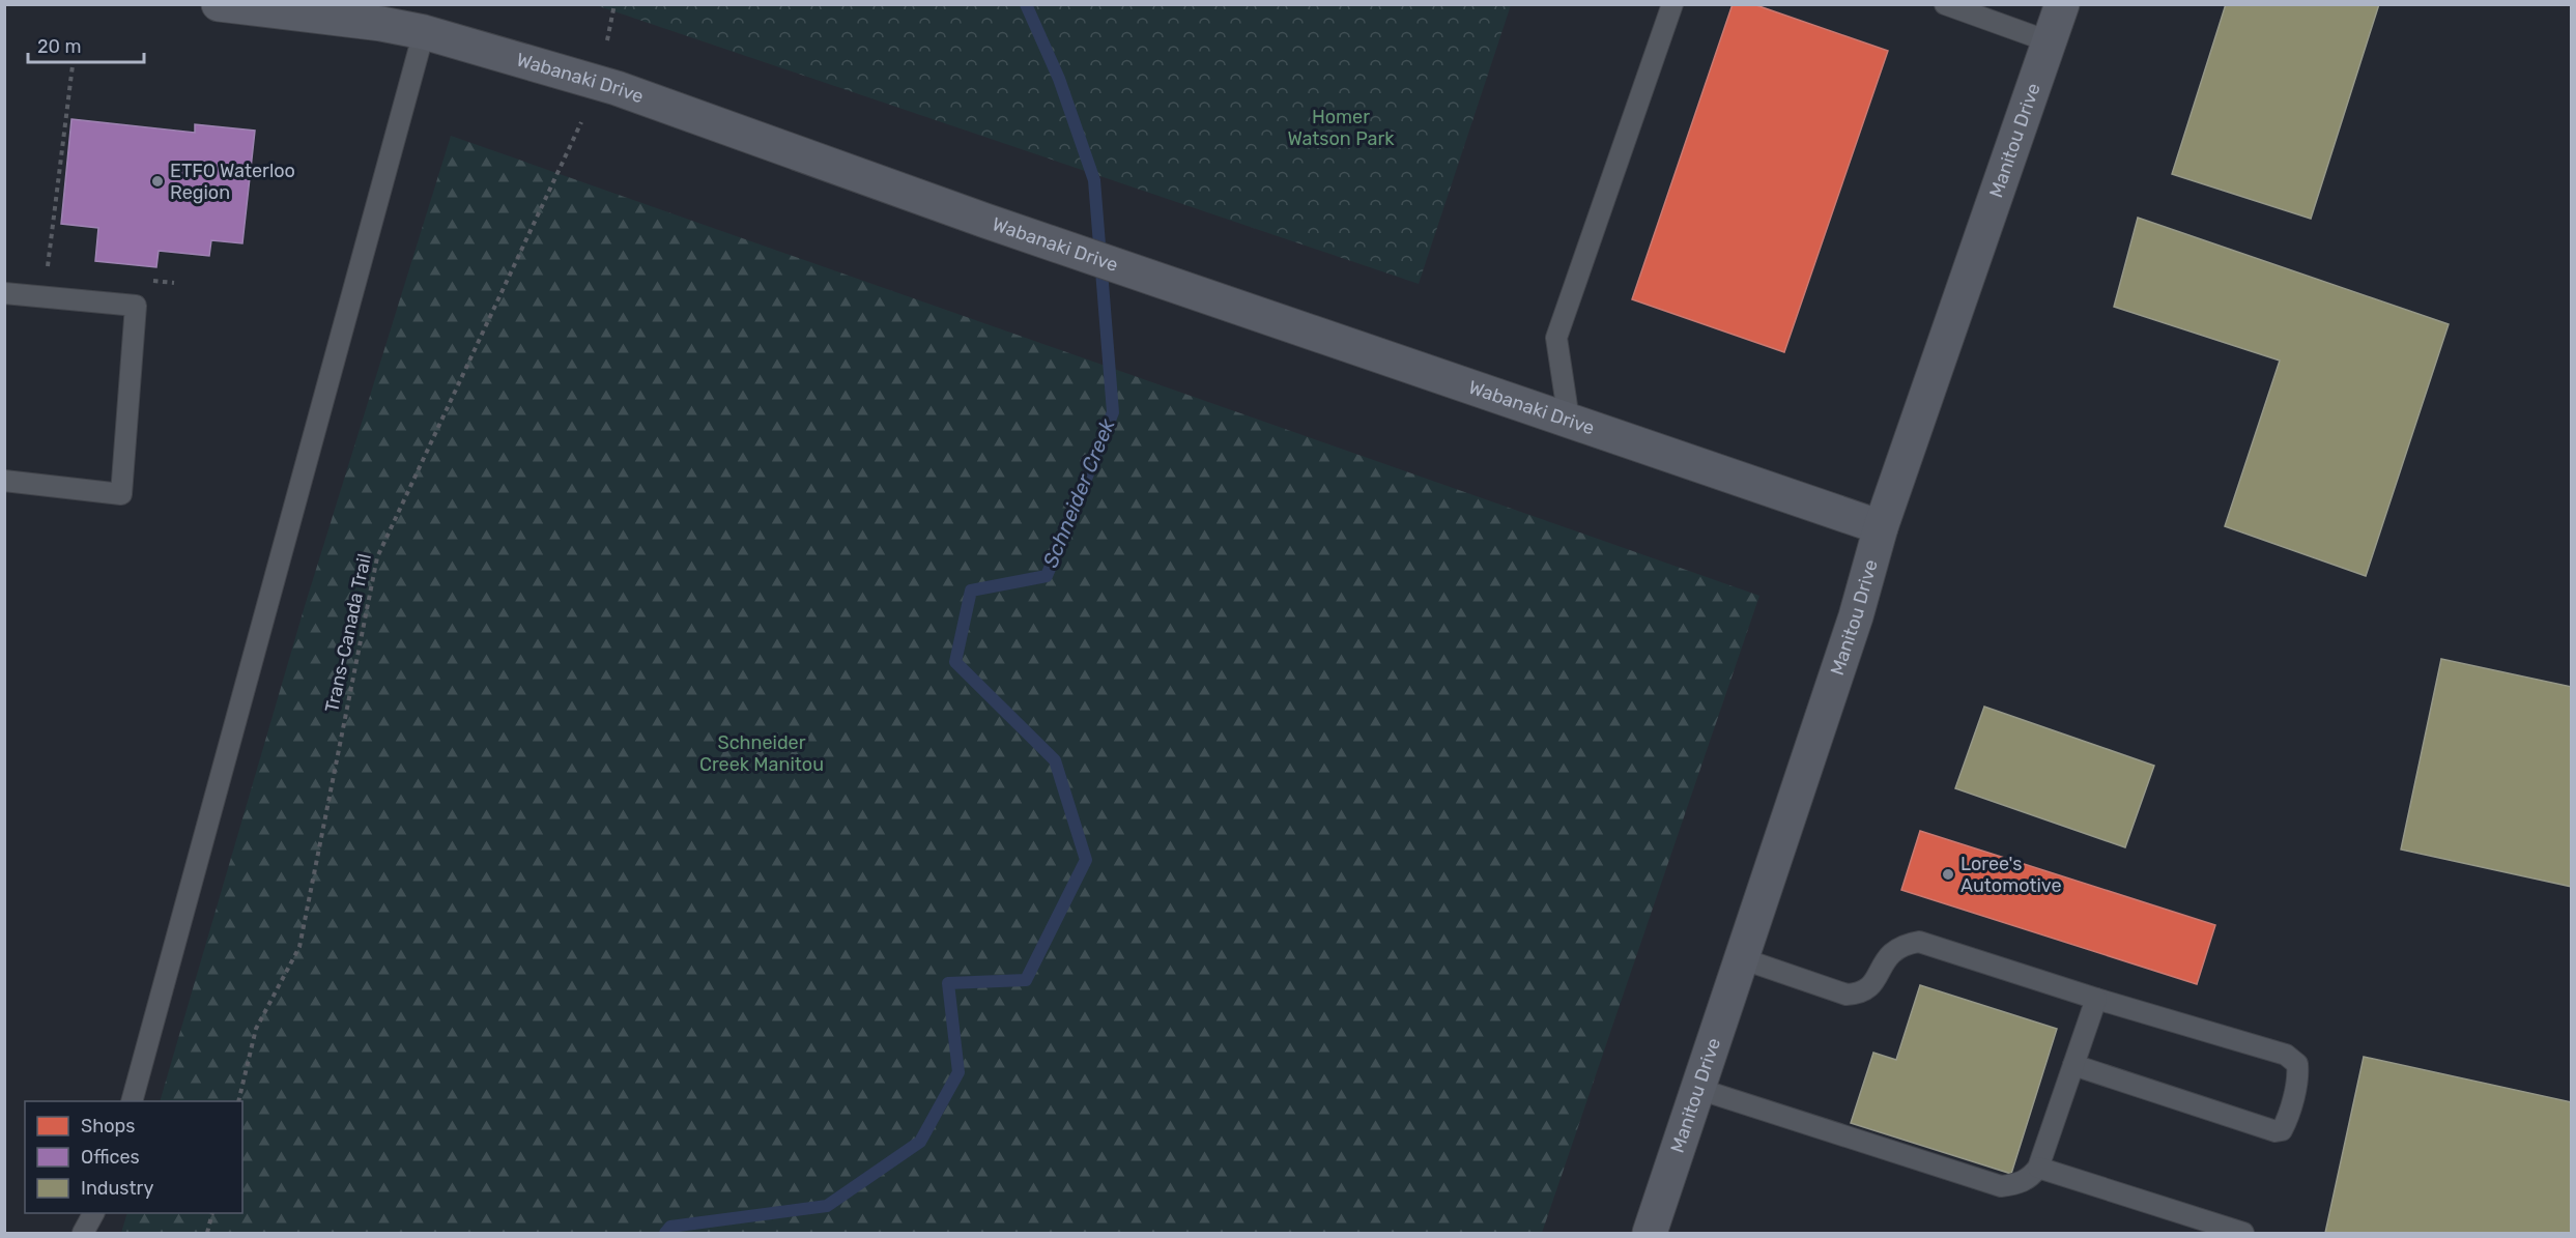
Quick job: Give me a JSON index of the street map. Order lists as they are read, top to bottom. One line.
{"streets":{"street":["Wabanaki Drive","Manitou Drive"],"path":["Trans-Canada Trail"]},"crossings":[["Wabanaki Drive","Manitou Drive"]],"water":["Schneider Creek"],"parks":["Homer Watson Park","Schneider Creek Manitou"],"places":["ETFO Waterloo Region","Loree's Automotive"],"legend":["Shops","Offices","Industry"],"scale_bar":"20 m"}
